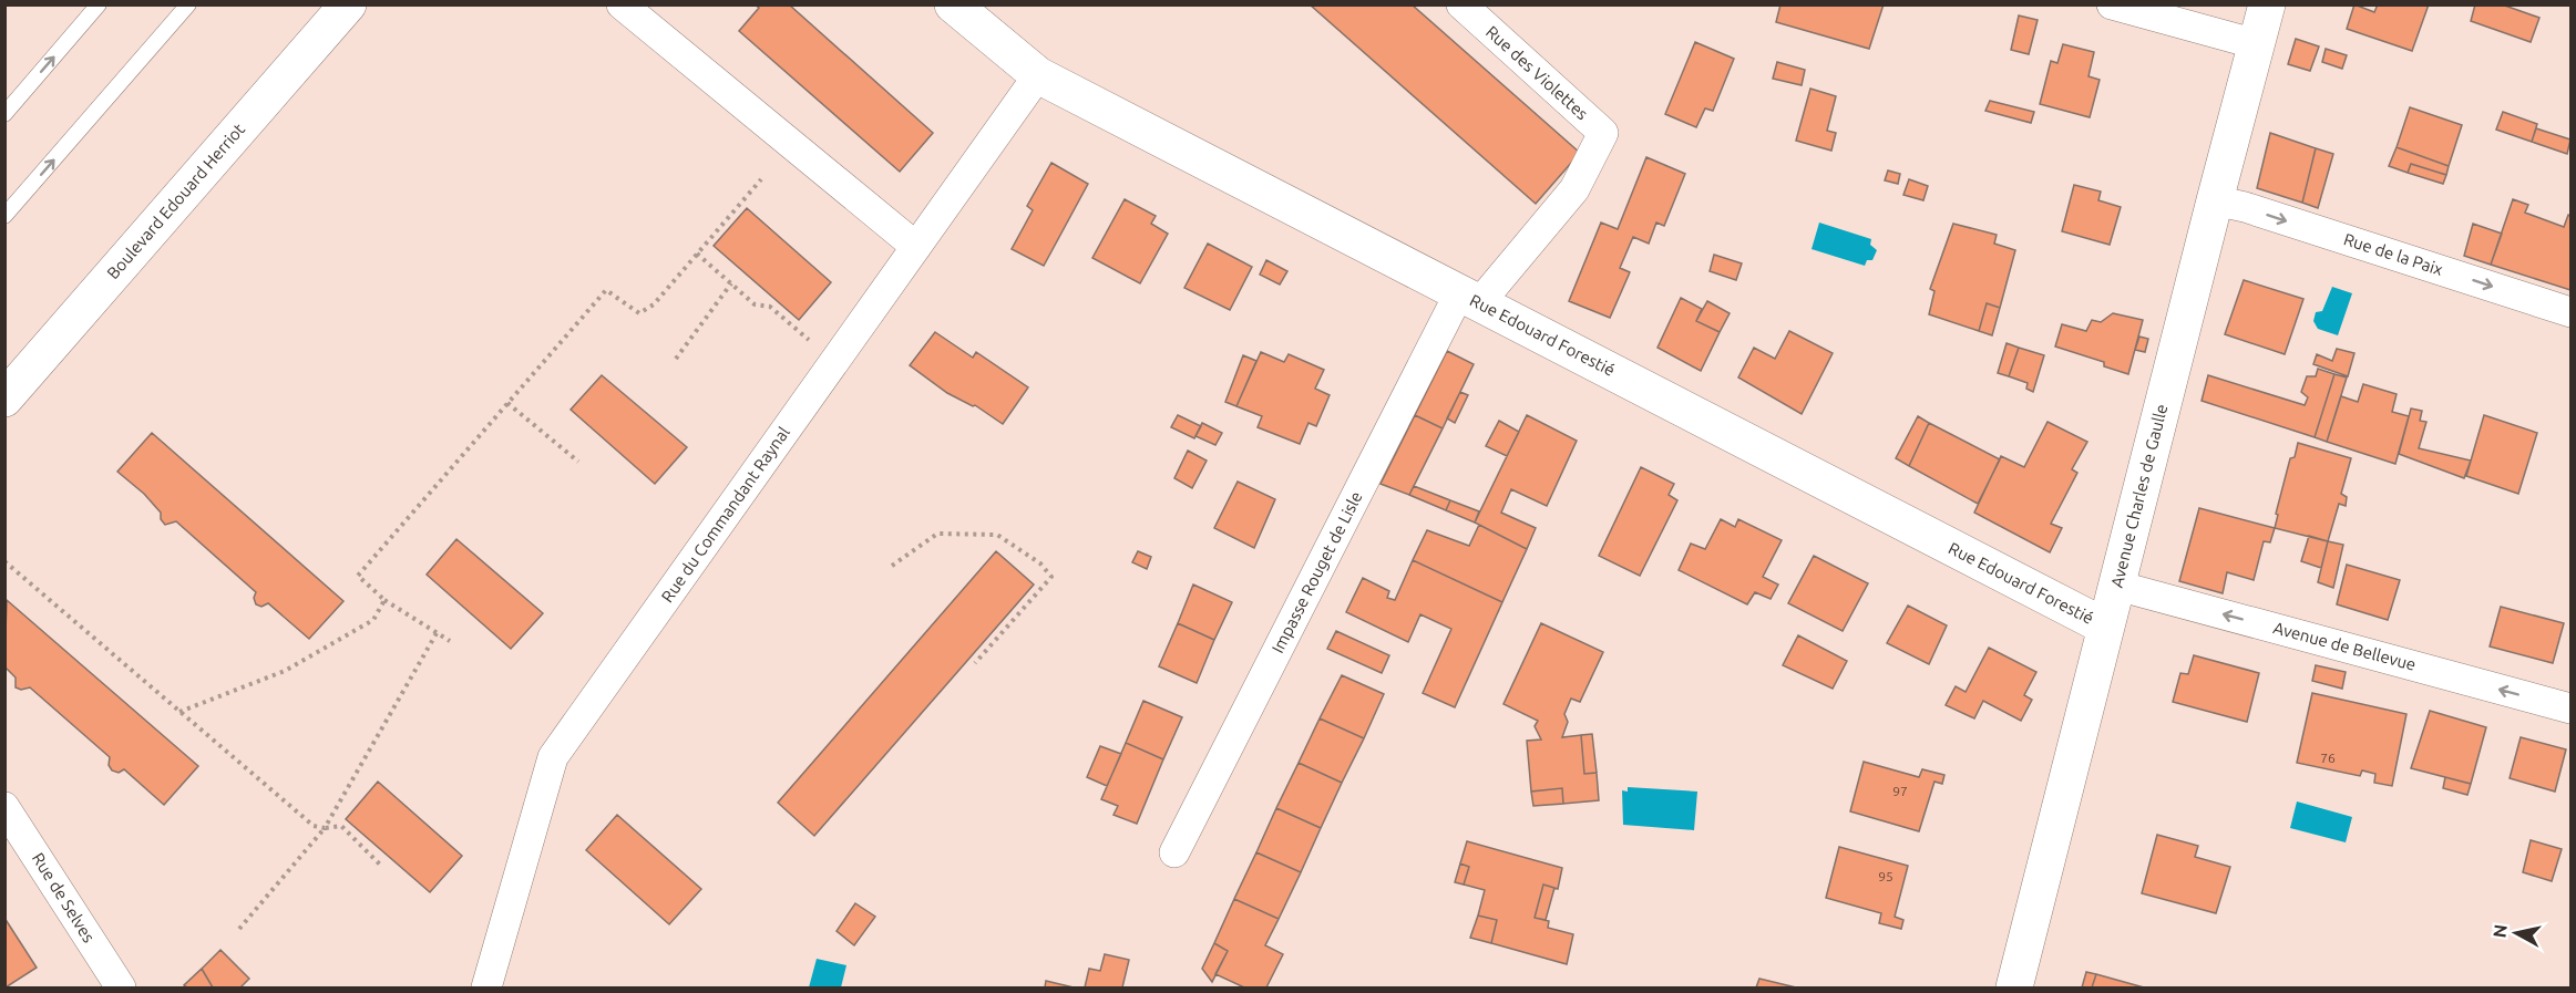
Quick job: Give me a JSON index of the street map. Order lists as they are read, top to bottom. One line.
{"streets":{"street":["Rue des Violettes","Boulevard Edouard Herriot","Rue de la Paix","Rue Edouard Forestié","Avenue Charles de Gaulle","Rue du Commandant Raynal","Impasse Rouget de Lisle","Avenue de Bellevue","Rue de Selves"]},"crossings":[["Rue des Violettes","Rue Edouard Forestié"],["Rue des Violettes","Impasse Rouget de Lisle"],["Rue de la Paix","Avenue Charles de Gaulle"],["Rue Edouard Forestié","Avenue Charles de Gaulle"],["Rue Edouard Forestié","Rue du Commandant Raynal"],["Rue Edouard Forestié","Impasse Rouget de Lisle"],["Avenue Charles de Gaulle","Avenue de Bellevue"]],"one_way":["Rue de la Paix","Avenue de Bellevue"],"house_numbers":["76","97","95"],"north":"left"}
